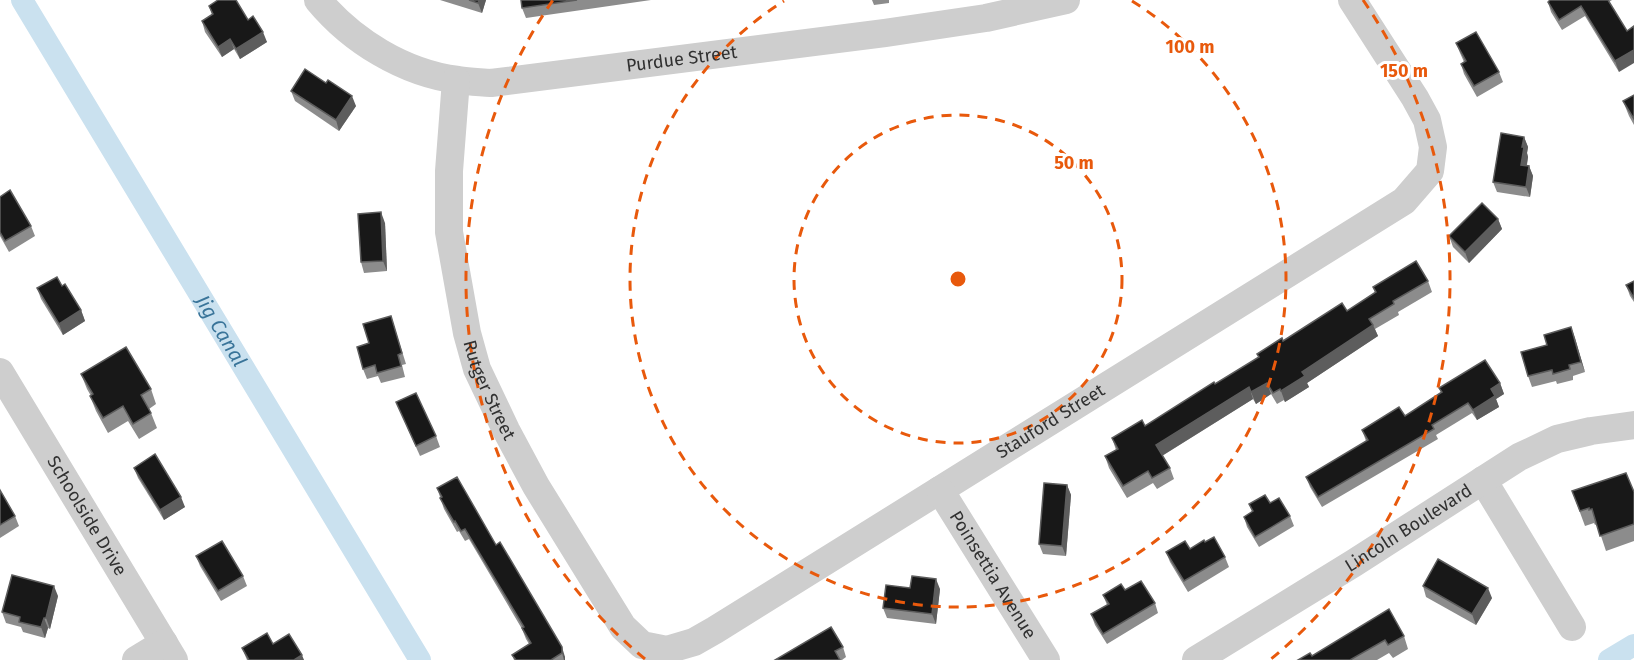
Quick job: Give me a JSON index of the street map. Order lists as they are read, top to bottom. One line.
{"streets":{"street":["Purdue Street","Rutger Street","Stauford Street","Schoolside Drive","Lincoln Boulevard","Poinsettia Avenue"]},"crossings":[["Purdue Street","Rutger Street"],["Rutger Street","Stauford Street"],["Stauford Street","Poinsettia Avenue"]],"water":["Jig Canal"],"rings":["100 m","150 m","50 m"]}
